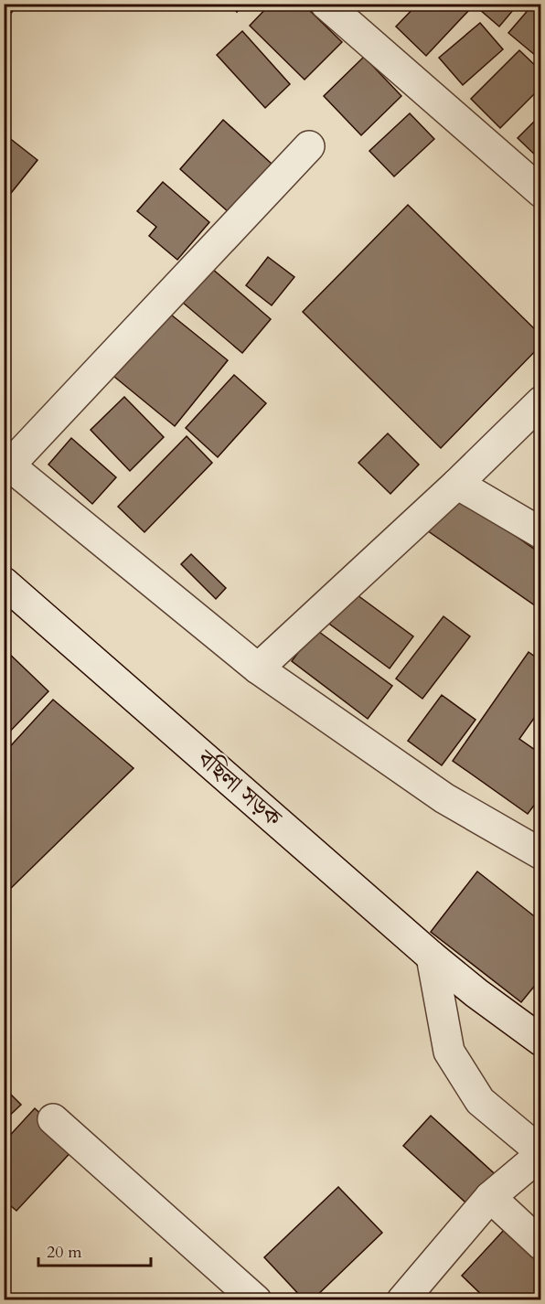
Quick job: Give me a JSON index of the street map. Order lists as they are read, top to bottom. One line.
{"streets":{"street":["বছিলা সড়ক"]},"scale_bar":"20 m"}
